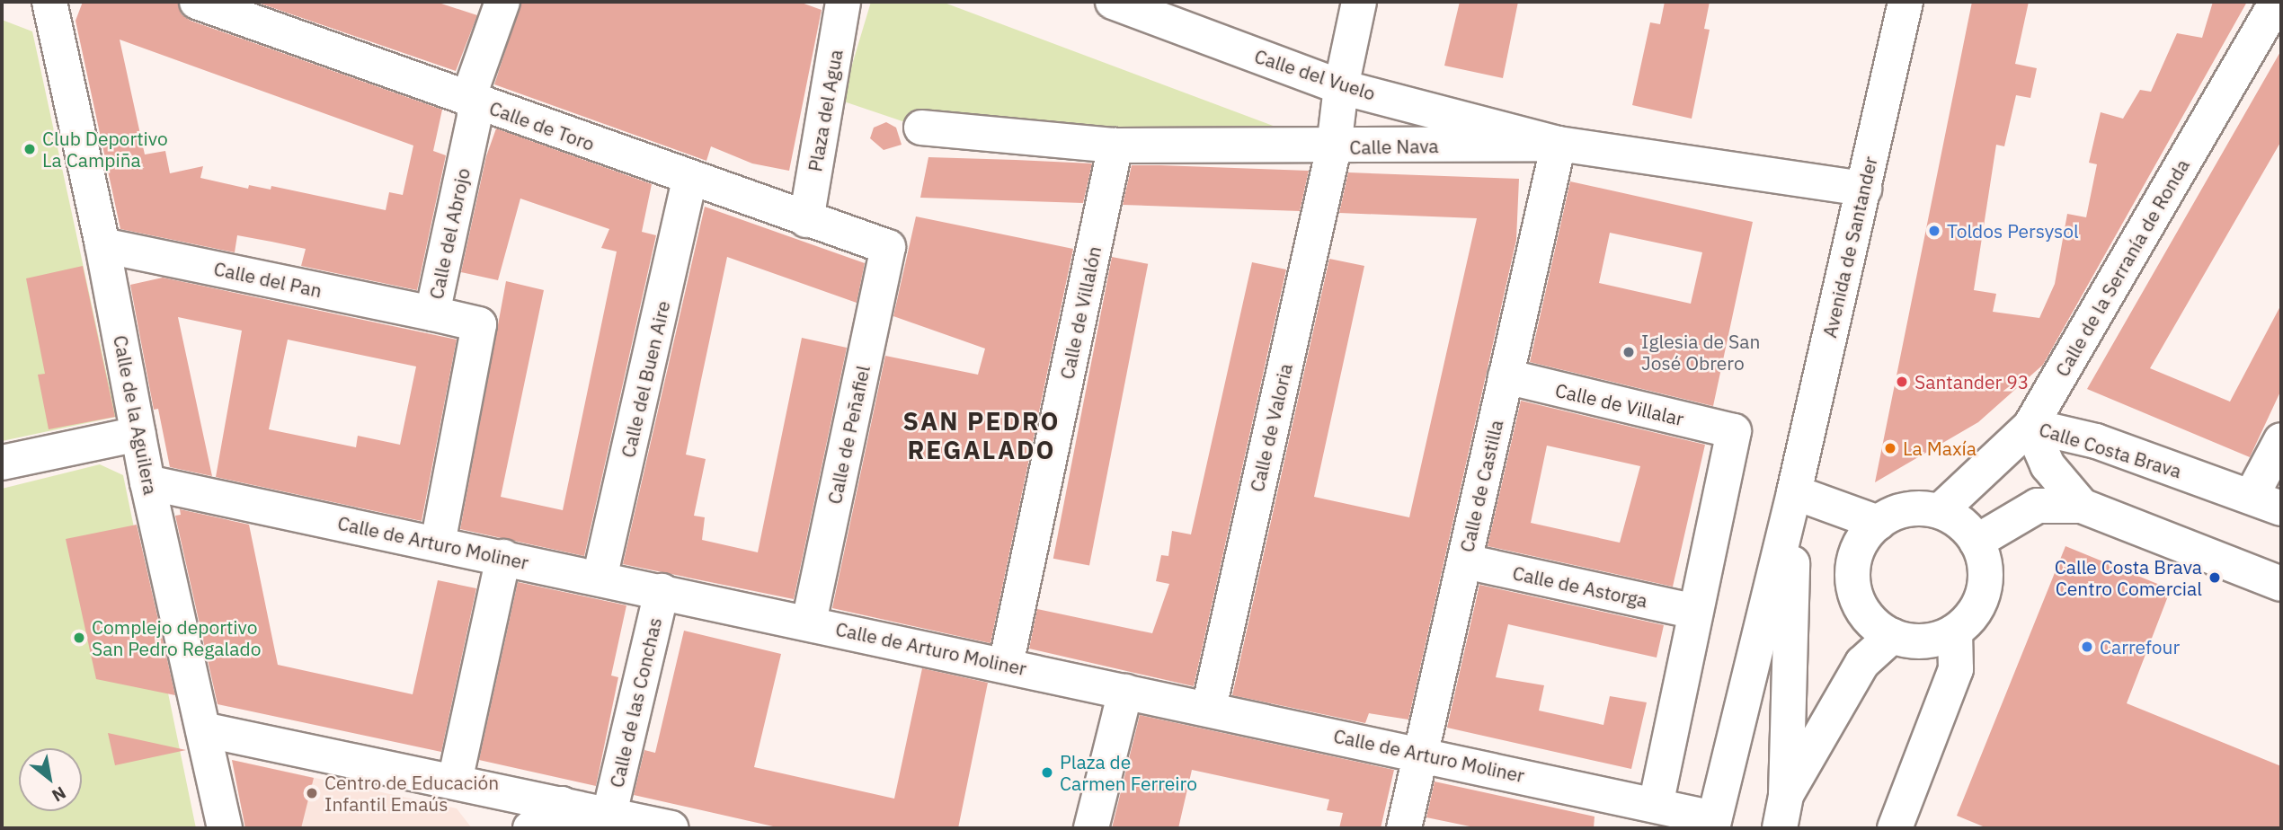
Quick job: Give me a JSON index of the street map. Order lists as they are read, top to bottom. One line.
{"streets":{"street":["Calle del Vuelo","Plaza del Agua","Calle de Toro","Calle Nava","Calle del Abrojo","Avenida de Santander","Calle de la Serranía de Ronda","Calle del Pan","Calle de Villalón","Calle del Buen Aire","Calle de Villalar","Calle de la Aguilera","Calle de Valoria","Calle de Peñafiel","Calle Costa Brava","Calle de Castilla","Calle de Arturo Moliner","Calle de Astorga","Calle de las Conchas"]},"crossings":[["Calle del Vuelo","Calle Nava"],["Calle del Vuelo","Calle de Valoria"],["Calle del Vuelo","Calle de Castilla"],["Plaza del Agua","Calle de Toro"],["Calle de Toro","Calle del Abrojo"],["Calle de Toro","Calle del Buen Aire"],["Calle de Toro","Calle de Peñafiel"],["Calle Nava","Avenida de Santander"],["Calle Nava","Calle de Villalón"],["Calle Nava","Calle de Valoria"],["Calle Nava","Calle de Castilla"],["Calle del Abrojo","Calle del Pan"],["Calle del Abrojo","Calle de Arturo Moliner"],["Avenida de Santander","Calle de la Serranía de Ronda"],["Avenida de Santander","Calle Costa Brava"],["Avenida de Santander","Calle de Arturo Moliner"],["Calle de la Serranía de Ronda","Calle Costa Brava"],["Calle del Pan","Calle de la Aguilera"],["Calle de Villalón","Calle de Arturo Moliner"],["Calle del Buen Aire","Calle de Arturo Moliner"],["Calle de Villalar","Calle de Castilla"],["Calle de Villalar","Calle de Astorga"],["Calle de la Aguilera","Calle de Arturo Moliner"],["Calle de Valoria","Calle de Arturo Moliner"],["Calle de Peñafiel","Calle de Arturo Moliner"],["Calle de Castilla","Calle de Arturo Moliner"],["Calle de Castilla","Calle de Astorga"],["Calle de Arturo Moliner","Calle de las Conchas"]],"districts":["SAN PEDRO REGALADO"],"places":["Club Deportivo La Campiña","Toldos Persysol","Iglesia de San José Obrero","Santander 93","La Maxía","Calle Costa Brava Centro Comercial","Complejo deportivo San Pedro Regalado","Carrefour","Plaza de Carmen Ferreiro","Centro de Educación Infantil Emaús"],"north":"bottom right"}
